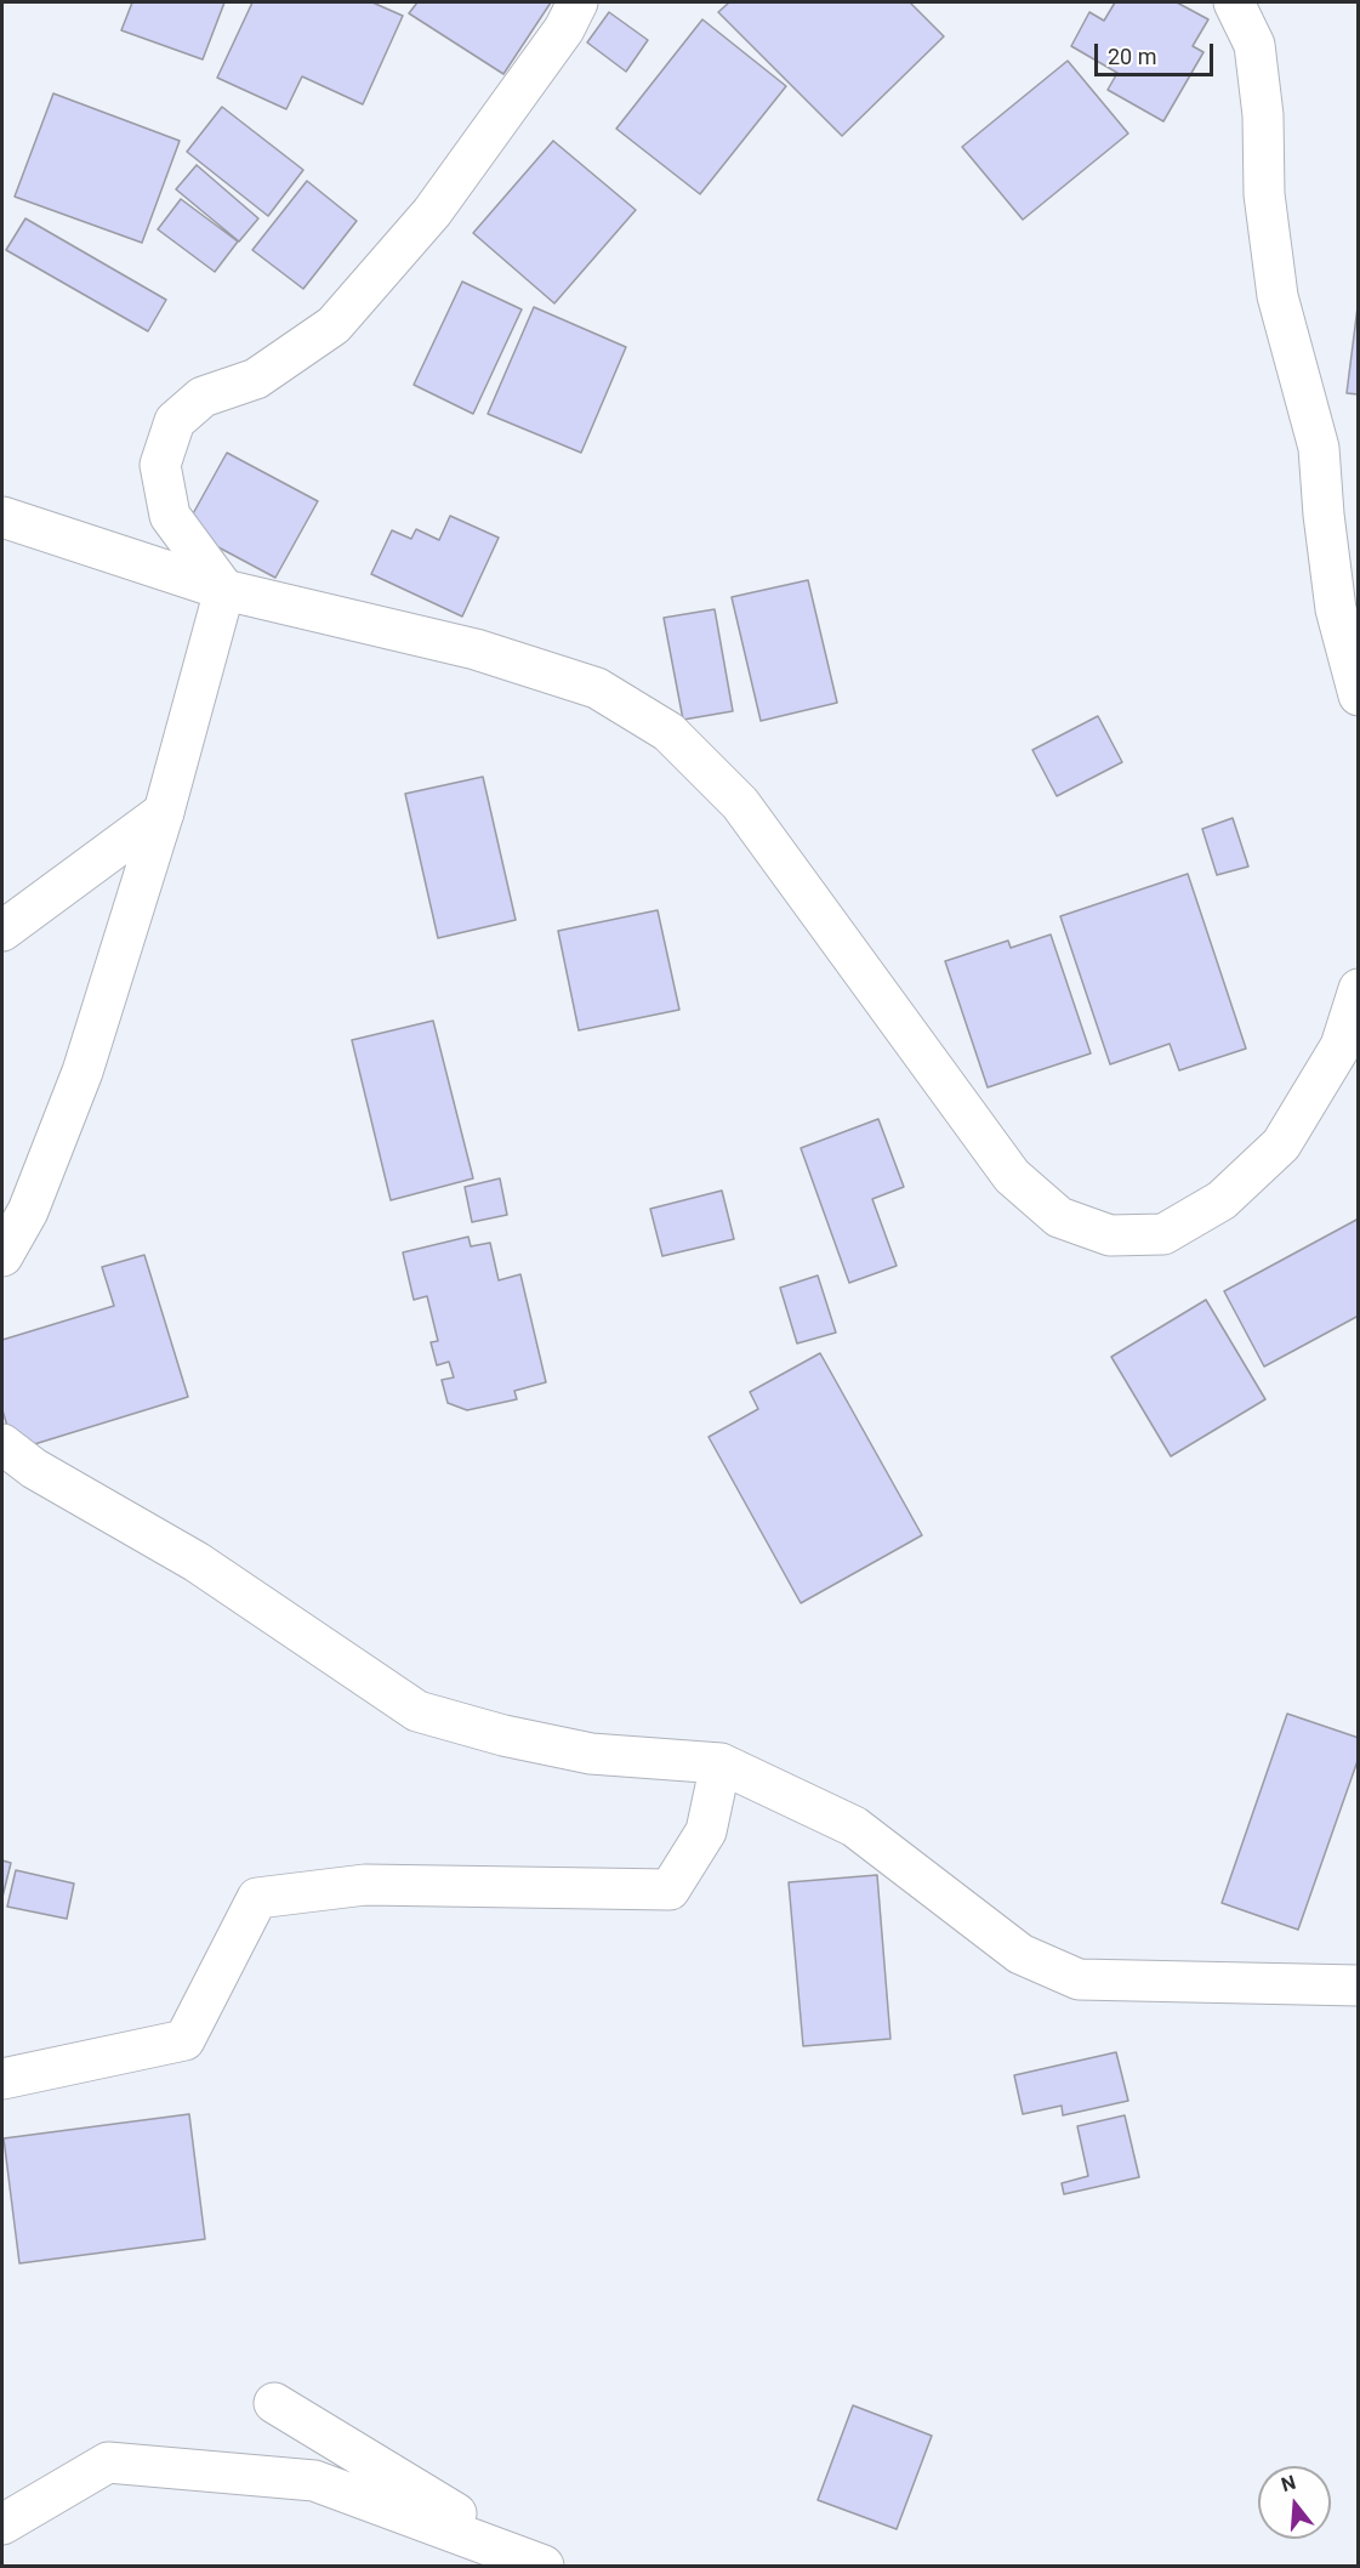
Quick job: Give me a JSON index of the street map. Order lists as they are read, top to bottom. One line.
{"scale_bar":"20 m","north":"top"}
